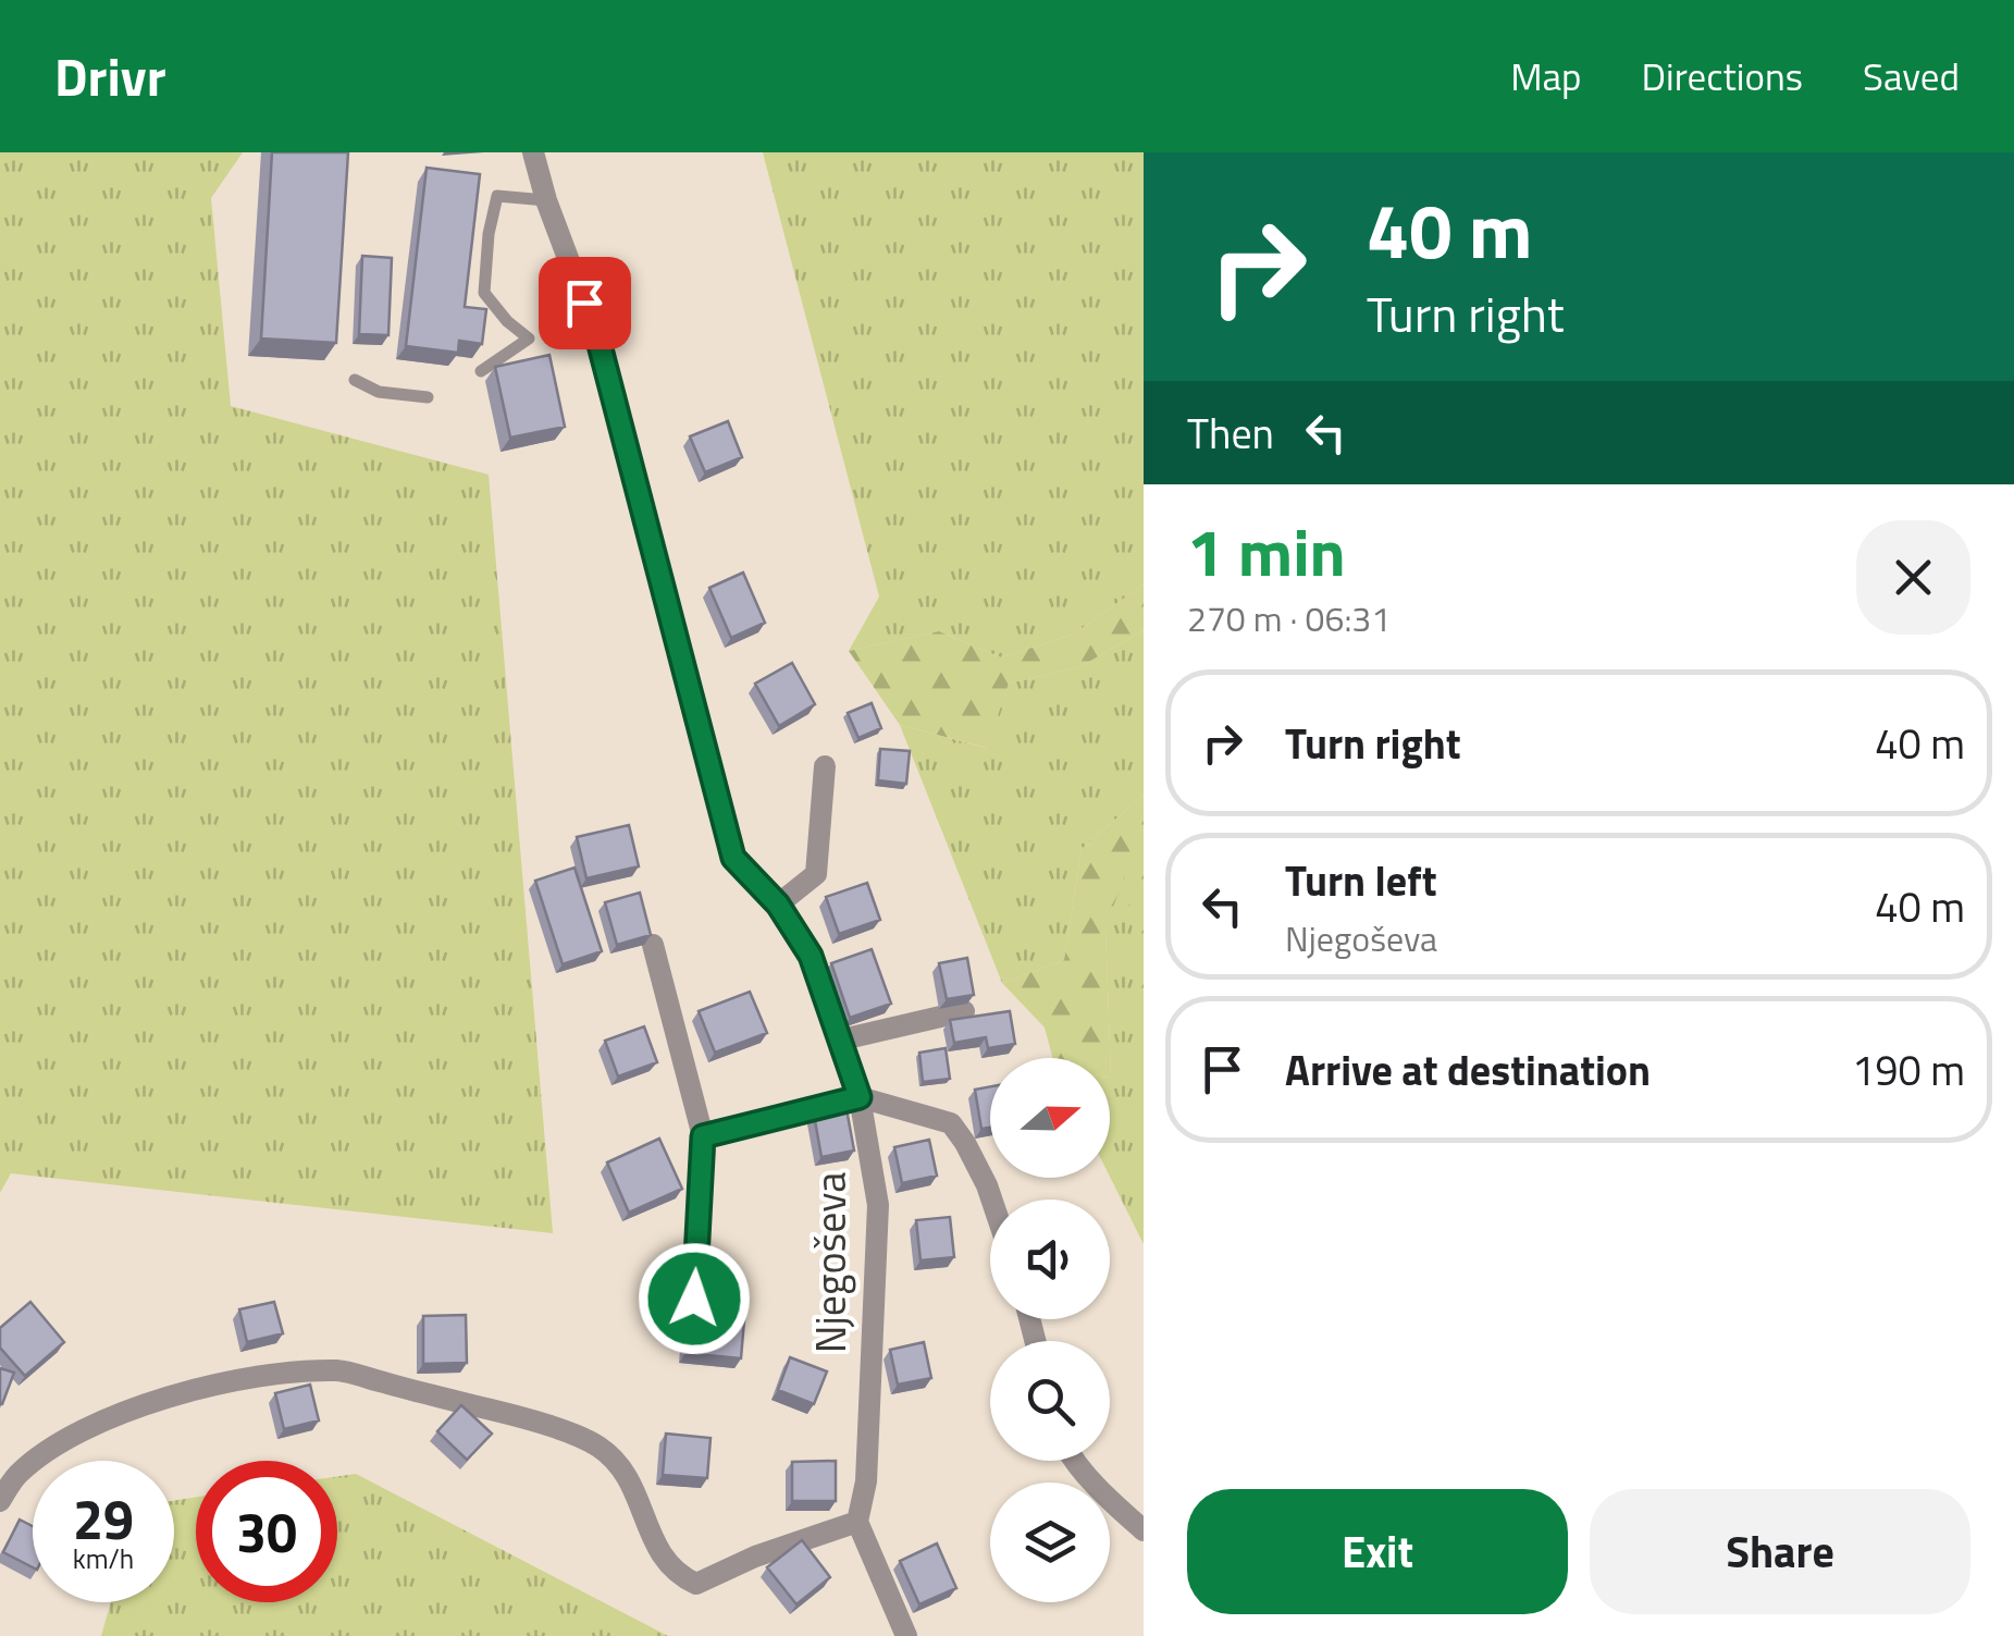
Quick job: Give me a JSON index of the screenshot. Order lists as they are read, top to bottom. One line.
{"streets":{"street":["Njegoševa"]},"north":"right","page":{"header":"Drivr","nav":["Map","Directions","Saved"],"turn":["40 m","Turn right"],"then":"Then","heading":["1 min","270 m · 06:31"],"list":[{"name":"Turn right","value":"40 m"},{"name":"Turn left","note":"Njegoševa","value":"40 m"},{"name":"Arrive at destination","value":"190 m"}],"speed":"29 km/h","limit":"30","buttons":["Exit","Share"]}}
